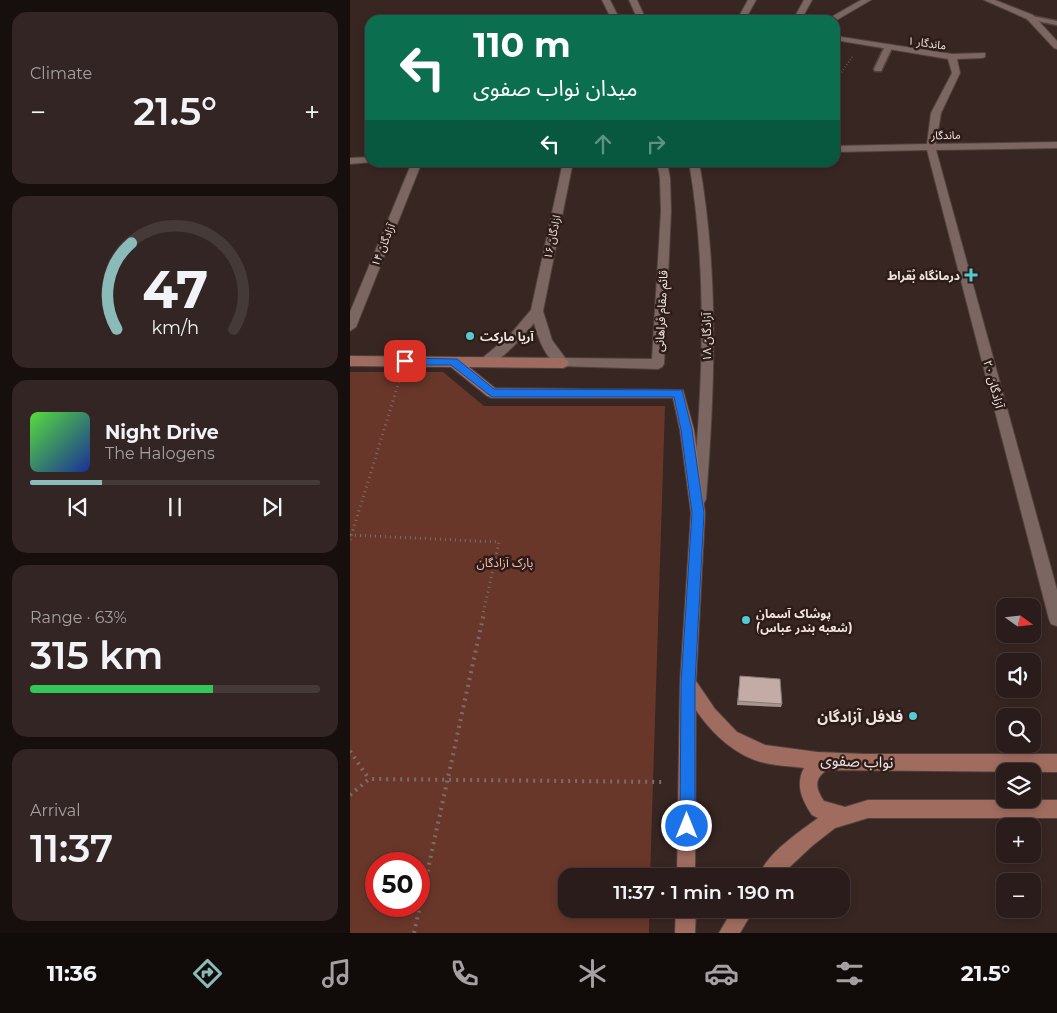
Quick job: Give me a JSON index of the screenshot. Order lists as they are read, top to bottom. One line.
{"streets":{"main road":["نواب صفوی"],"street":["ماندگار ۱","ماندگار","ازادگان ۱۶","آزادگان ۱۴","قائم مقام فراهانی","آزادگان ۱۸","آزادگان ۲۰"]},"crossings":[["ماندگار ۱","ماندگار"],["ماندگار ۱","آزادگان ۲۰"],["ماندگار","آزادگان ۲۰"],["ازادگان ۱۶","قائم مقام فراهانی"]],"parks":["پارک آزادگان"],"places":{"health":["درمانگاه بُقراط"],"other":["آریا مارکت","پوشاک آسمان (شعبه بندر عباس)","فلافل آزادگان"]},"north":"right","page":{"tile":["Climate",["Range · 63%","315 km"],["Arrival","11:37"]],"turn":["110 m","میدان نواب صفوی"],"heat":["−","21.5°","+"],"song":["Night Drive","The Halogens"],"map_buttons":["+","−"],"limit":"50","trip":"11:37 · 1 min · 190 m","tabs":["11:36","21.5°"],"gauge":["47","km/h"]}}
